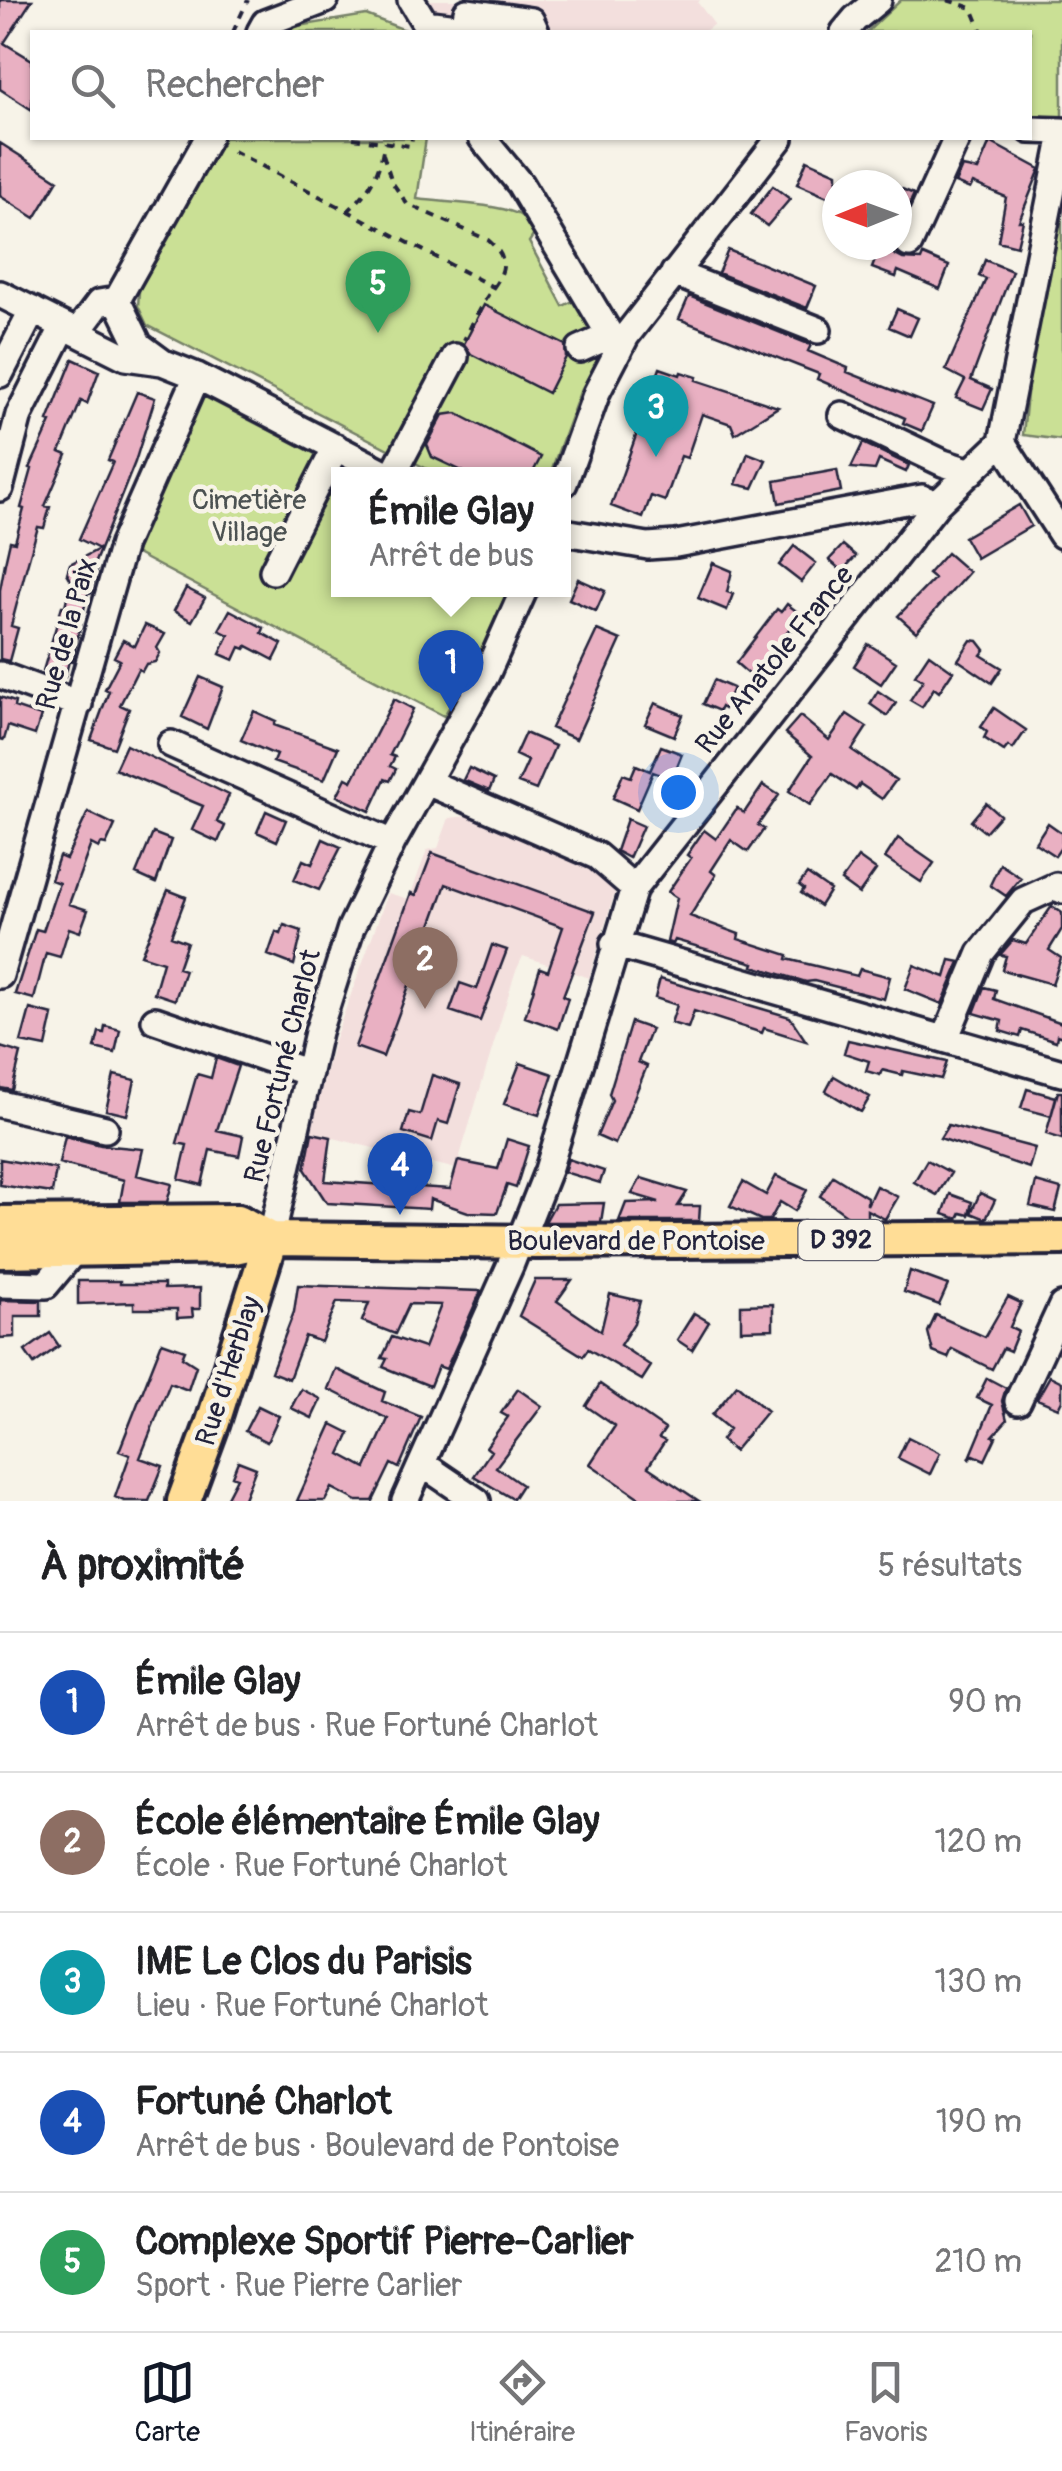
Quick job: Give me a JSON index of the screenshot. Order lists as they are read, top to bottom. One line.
{"streets":{"main road":["D 392","Boulevard de Pontoise","Rue d'Herblay"],"street":["Rue de la Paix","Rue Anatole France","Rue Fortuné Charlot"]},"crossings":[["Rue Anatole France","Boulevard de Pontoise"],["Rue Fortuné Charlot","Boulevard de Pontoise"],["Rue Fortuné Charlot","Rue d'Herblay"],["Boulevard de Pontoise","Rue d'Herblay"]],"parks":["Cimetière Village"],"north":"left","page":{"search":"Rechercher","pins":["5","3","1","2","4"],"popup":["Émile Glay","Arrêt de bus"],"heading":["À proximité","5 résultats"],"list":[{"mark":"1","name":"Émile Glay","note":"Arrêt de bus · Rue Fortuné Charlot","value":"90 m"},{"mark":"2","name":"École élémentaire Émile Glay","note":"École · Rue Fortuné Charlot","value":"120 m"},{"mark":"3","name":"IME Le Clos du Parisis","note":"Lieu · Rue Fortuné Charlot","value":"130 m"},{"mark":"4","name":"Fortuné Charlot","note":"Arrêt de bus · Boulevard de Pontoise","value":"190 m"},{"mark":"5","name":"Complexe Sportif Pierre-Carlier","note":"Sport · Rue Pierre Carlier","value":"210 m"}],"nav":["Carte","Itinéraire","Favoris"]}}
